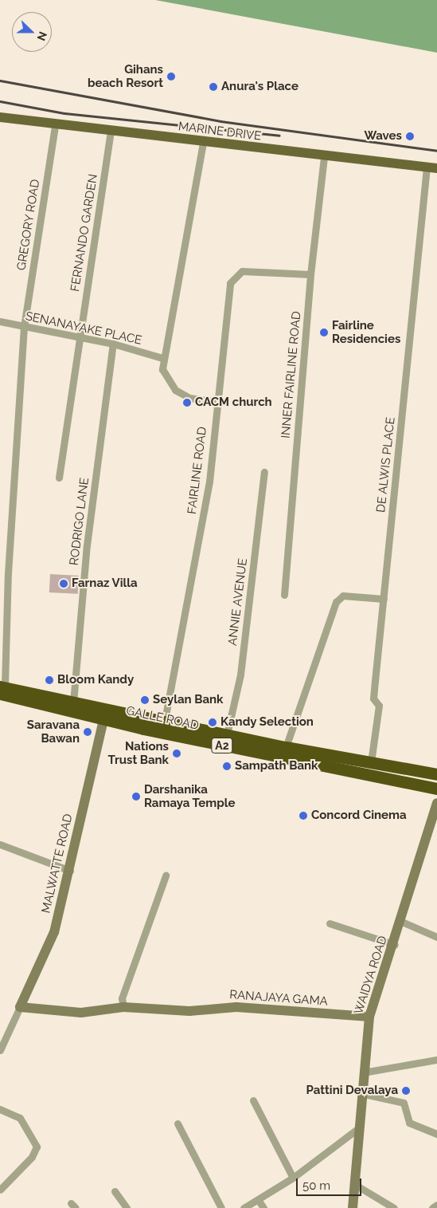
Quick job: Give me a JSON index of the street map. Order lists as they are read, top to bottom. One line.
{"streets":{"highway":["GALLE ROAD","A2"],"main road":["MARINE DRIVE"],"street":["GREGORY ROAD","FERNANDO GARDEN","SENANAYAKE PLACE","INNER FAIRLINE ROAD","DE ALWIS PLACE","FAIRLINE ROAD","RODRIGO LANE","ANNIE AVENUE","MALWATTE ROAD","WAIDYA ROAD","RANAJAYA GAMA"]},"crossings":[["MARINE DRIVE","GREGORY ROAD"],["MARINE DRIVE","FERNANDO GARDEN"],["MARINE DRIVE","INNER FAIRLINE ROAD"],["MARINE DRIVE","DE ALWIS PLACE"],["GREGORY ROAD","SENANAYAKE PLACE"],["GREGORY ROAD","GALLE ROAD"],["FERNANDO GARDEN","SENANAYAKE PLACE"],["SENANAYAKE PLACE","RODRIGO LANE"],["INNER FAIRLINE ROAD","FAIRLINE ROAD"],["DE ALWIS PLACE","GALLE ROAD"],["FAIRLINE ROAD","GALLE ROAD"],["RODRIGO LANE","GALLE ROAD"],["ANNIE AVENUE","GALLE ROAD"],["GALLE ROAD","MALWATTE ROAD"],["MALWATTE ROAD","RANAJAYA GAMA"],["WAIDYA ROAD","RANAJAYA GAMA"]],"places":["Gihans beach Resort","Anura's Place","Waves","Fairline Residencies","CACM church","Farnaz Villa","Bloom Kandy","Seylan Bank","Kandy Selection","Saravana Bawan","Nations Trust Bank","Sampath Bank","Darshanika Ramaya Temple","Concord Cinema","Pattini Devalaya"],"scale_bar":"50 m","north":"right"}
